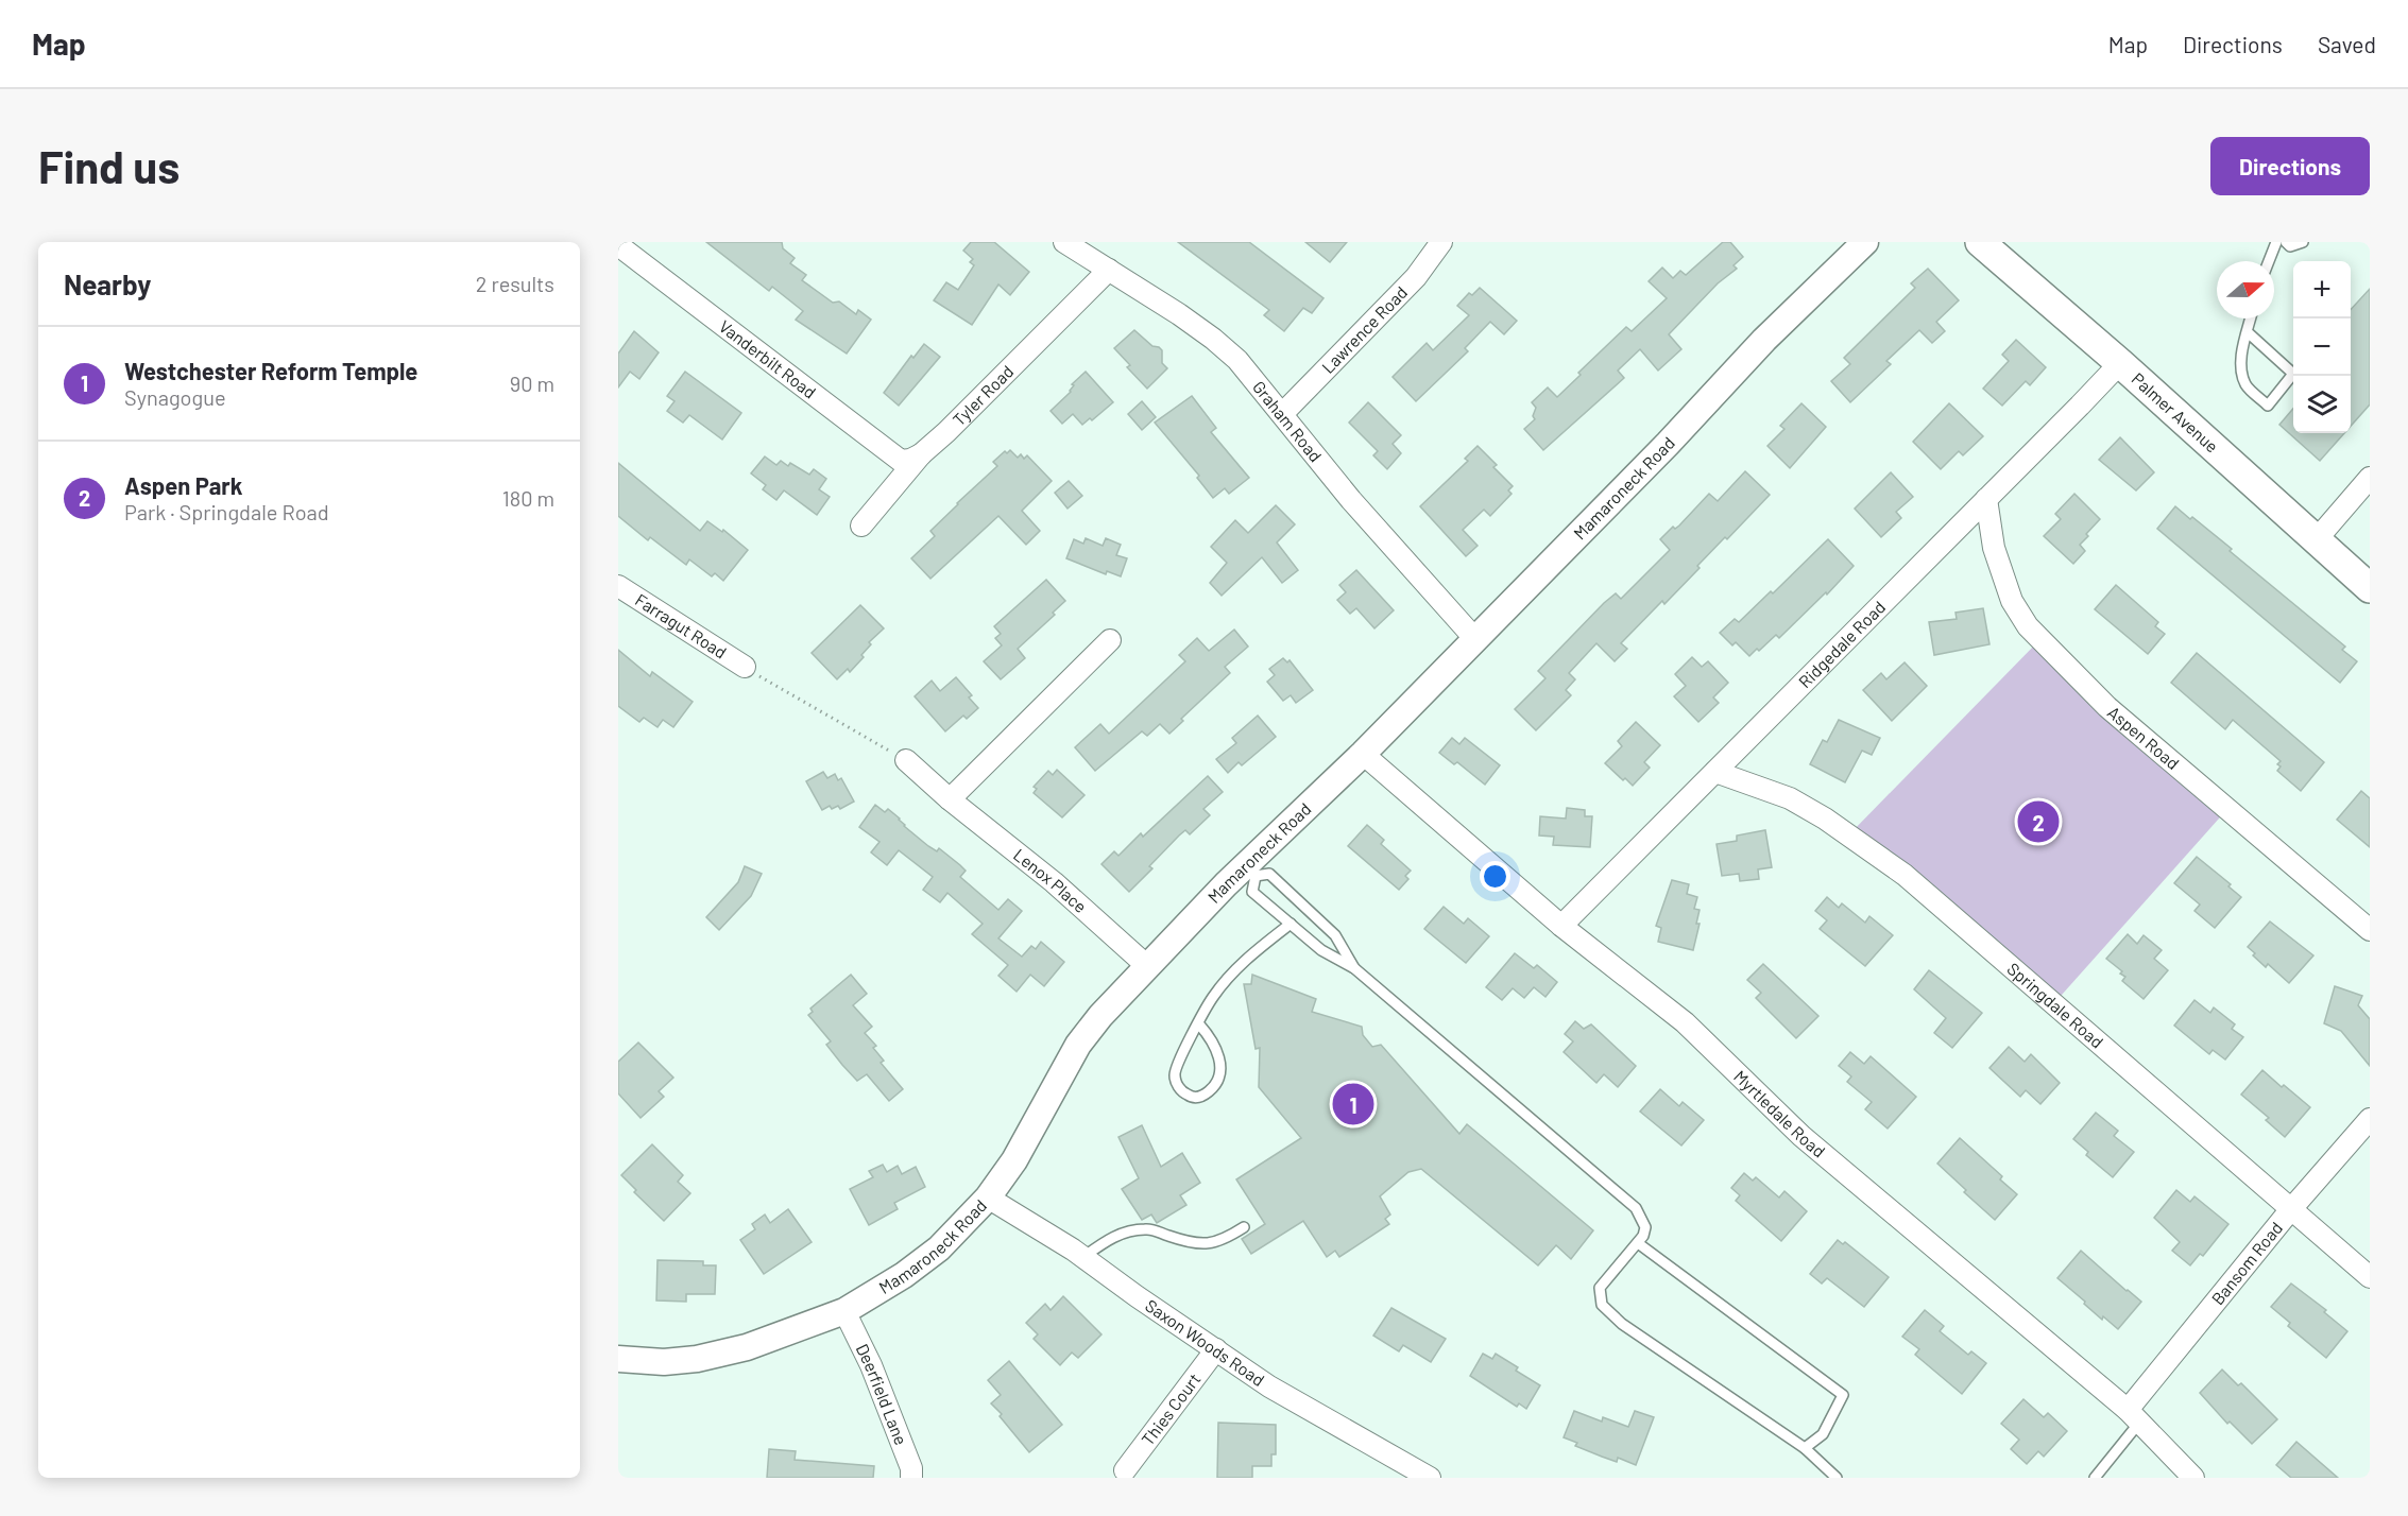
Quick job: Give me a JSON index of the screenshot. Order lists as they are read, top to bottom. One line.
{"streets":{"main road":["Palmer Avenue"],"street":["Lawrence Road","Vanderbilt Road","Tyler Road","Graham Road","Mamaroneck Road","Farragut Road","Ridgedale Road","Aspen Road","Lenox Place","Springdale Road","Myrtledale Road","Bansom Road","Saxon Woods Road","Deerfield Lane","Thies Court"]},"crossings":[["Lawrence Road","Graham Road"],["Vanderbilt Road","Tyler Road"],["Tyler Road","Graham Road"],["Palmer Avenue","Ridgedale Road"],["Graham Road","Mamaroneck Road"],["Mamaroneck Road","Lenox Place"],["Mamaroneck Road","Myrtledale Road"],["Mamaroneck Road","Saxon Woods Road"],["Mamaroneck Road","Deerfield Lane"],["Ridgedale Road","Aspen Road"],["Ridgedale Road","Springdale Road"],["Ridgedale Road","Myrtledale Road"],["Springdale Road","Bansom Road"],["Myrtledale Road","Bansom Road"],["Saxon Woods Road","Thies Court"]],"north":"right","page":{"header":"Map","nav":["Map","Directions","Saved"],"buttons":"Directions","title":"Find us","heading":["Nearby","2 results"],"map_buttons":["+","−"],"list":[{"mark":"1","name":"Westchester Reform Temple","note":"Synagogue","value":"90 m"},{"mark":"2","name":"Aspen Park","note":"Park · Springdale Road","value":"180 m"}],"pins":["2","1"]}}
